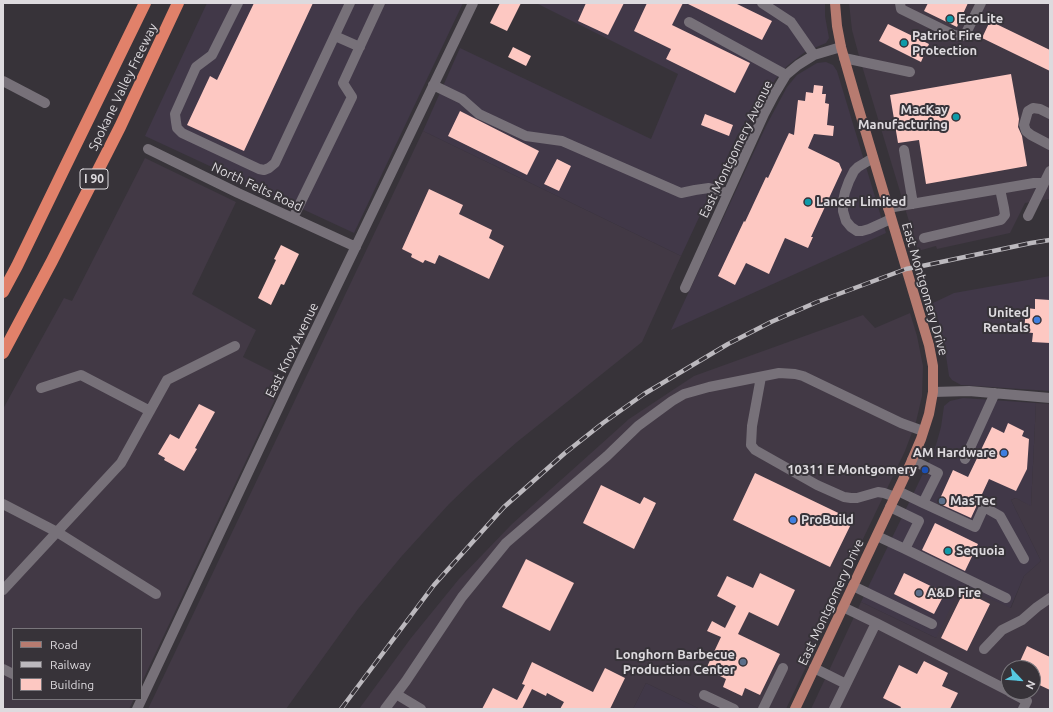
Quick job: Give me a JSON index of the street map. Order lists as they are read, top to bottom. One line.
{"streets":{"highway":["Spokane Valley Freeway","I 90"],"main road":["East Montgomery Drive"],"street":["East Montgomery Avenue","North Felts Road","East Knox Avenue"]},"crossings":[["East Montgomery Avenue","East Montgomery Drive"],["North Felts Road","East Knox Avenue"]],"places":["EcoLite","Patriot Fire Protection","MacKay Manufacturing","Lancer Limited","United Rentals","AM Hardware","10311 E Montgomery","MasTec","ProBuild","Sequoia","A&D Fire","Longhorn Barbecue Production Center"],"legend":["Road","Railway","Building"],"north":"bottom right"}
